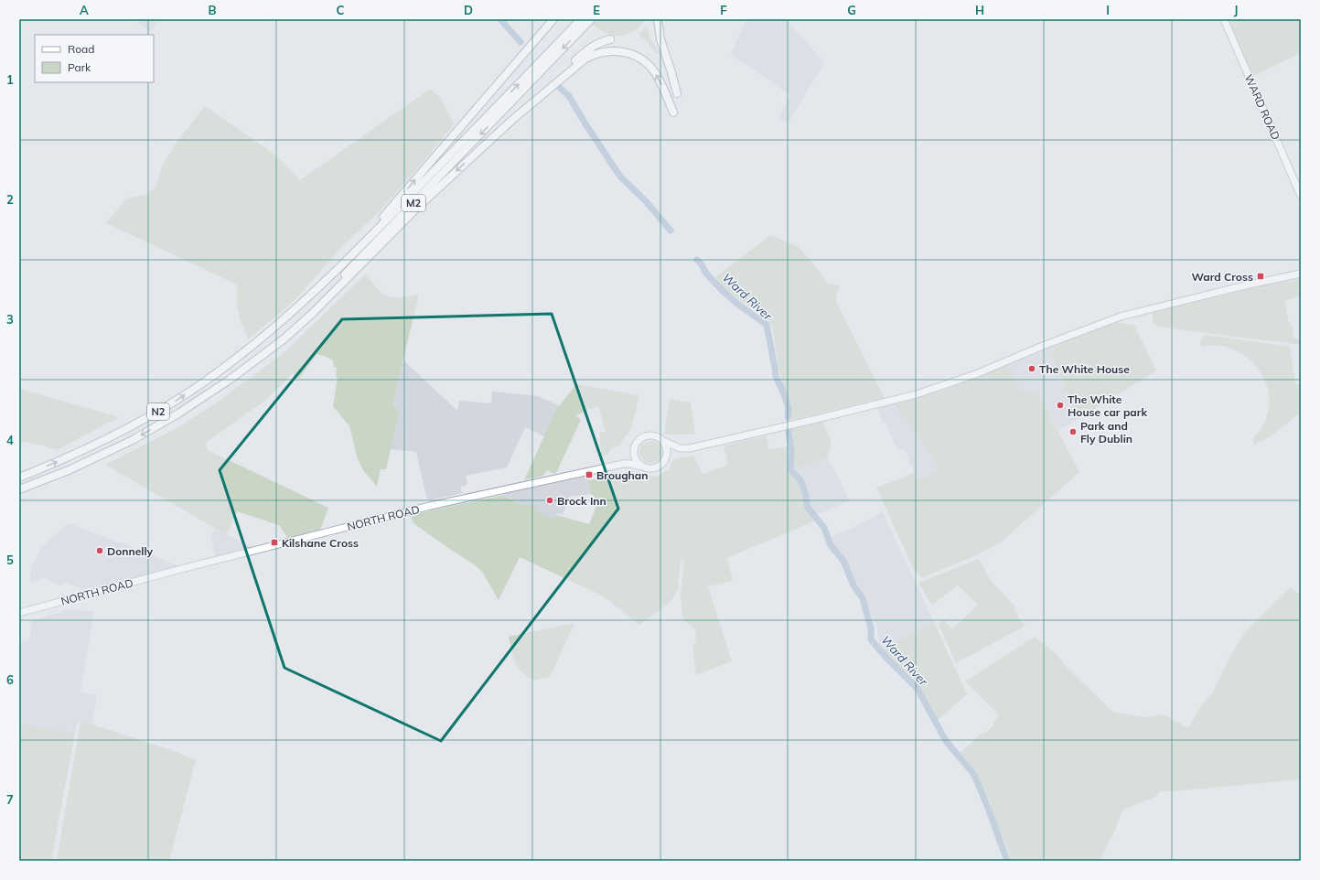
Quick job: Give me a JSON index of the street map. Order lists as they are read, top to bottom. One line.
{"streets":{"highway":["M2","N2"],"main road":["WARD ROAD","NORTH ROAD"]},"crossings":[["M2","N2"]],"water":["Ward River"],"places":{"transit":["Ward Cross","Broughan","Kilshane Cross"],"other":["The White House","The White House car park","Park and Fly Dublin","Brock Inn","Donnelly"]},"legend":["Road","Park"],"grid":{"columns":["A","B","C","D","E","F","G","H","I","J"],"rows":["1","2","3","4","5","6","7"]}}
